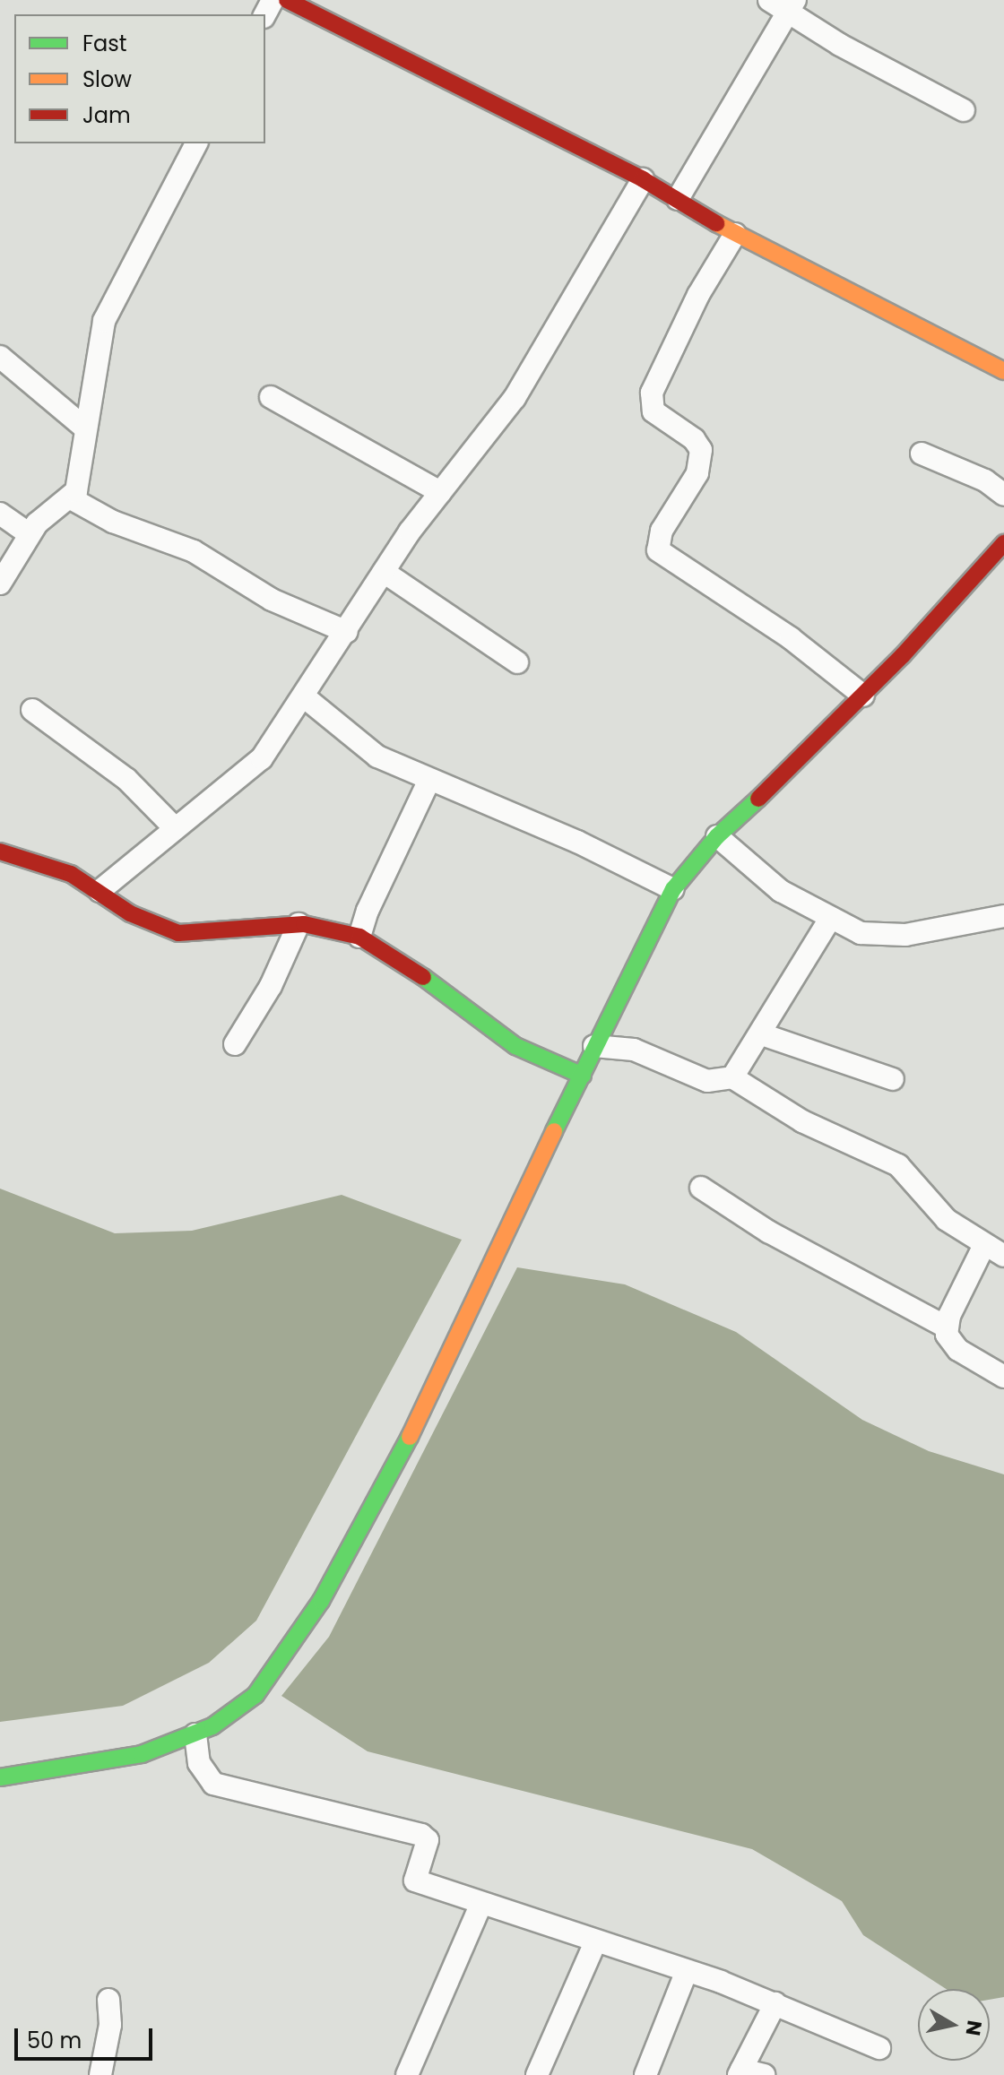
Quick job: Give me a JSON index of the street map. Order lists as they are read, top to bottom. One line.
{"legend":["Fast","Slow","Jam"],"scale_bar":"50 m","north":"right"}
